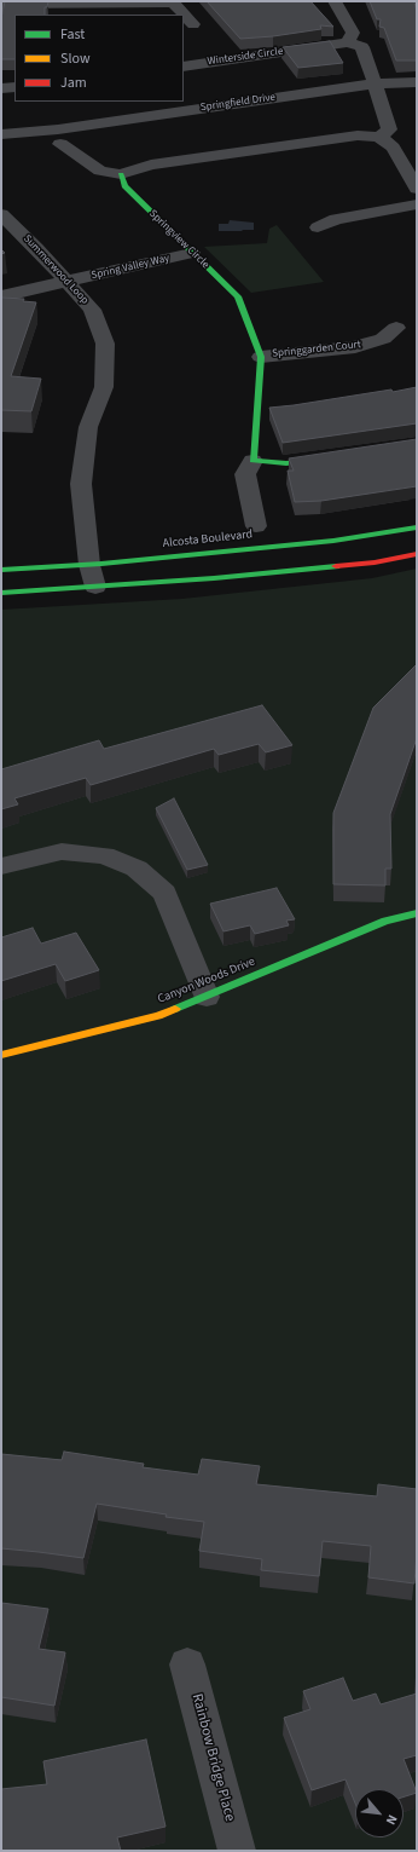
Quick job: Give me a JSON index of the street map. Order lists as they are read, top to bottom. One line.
{"streets":{"street":["Winterside Circle","Springfield Drive","Springview Circle","Spring Valley Way","Summerwood Loop","Springgarden Court","Alcosta Boulevard","Canyon Woods Drive","Rainbow Bridge Place"]},"crossings":[["Springview Circle","Spring Valley Way"],["Springview Circle","Springgarden Court"],["Spring Valley Way","Summerwood Loop"],["Summerwood Loop","Alcosta Boulevard"]],"legend":["Fast","Slow","Jam"],"north":"bottom right"}
